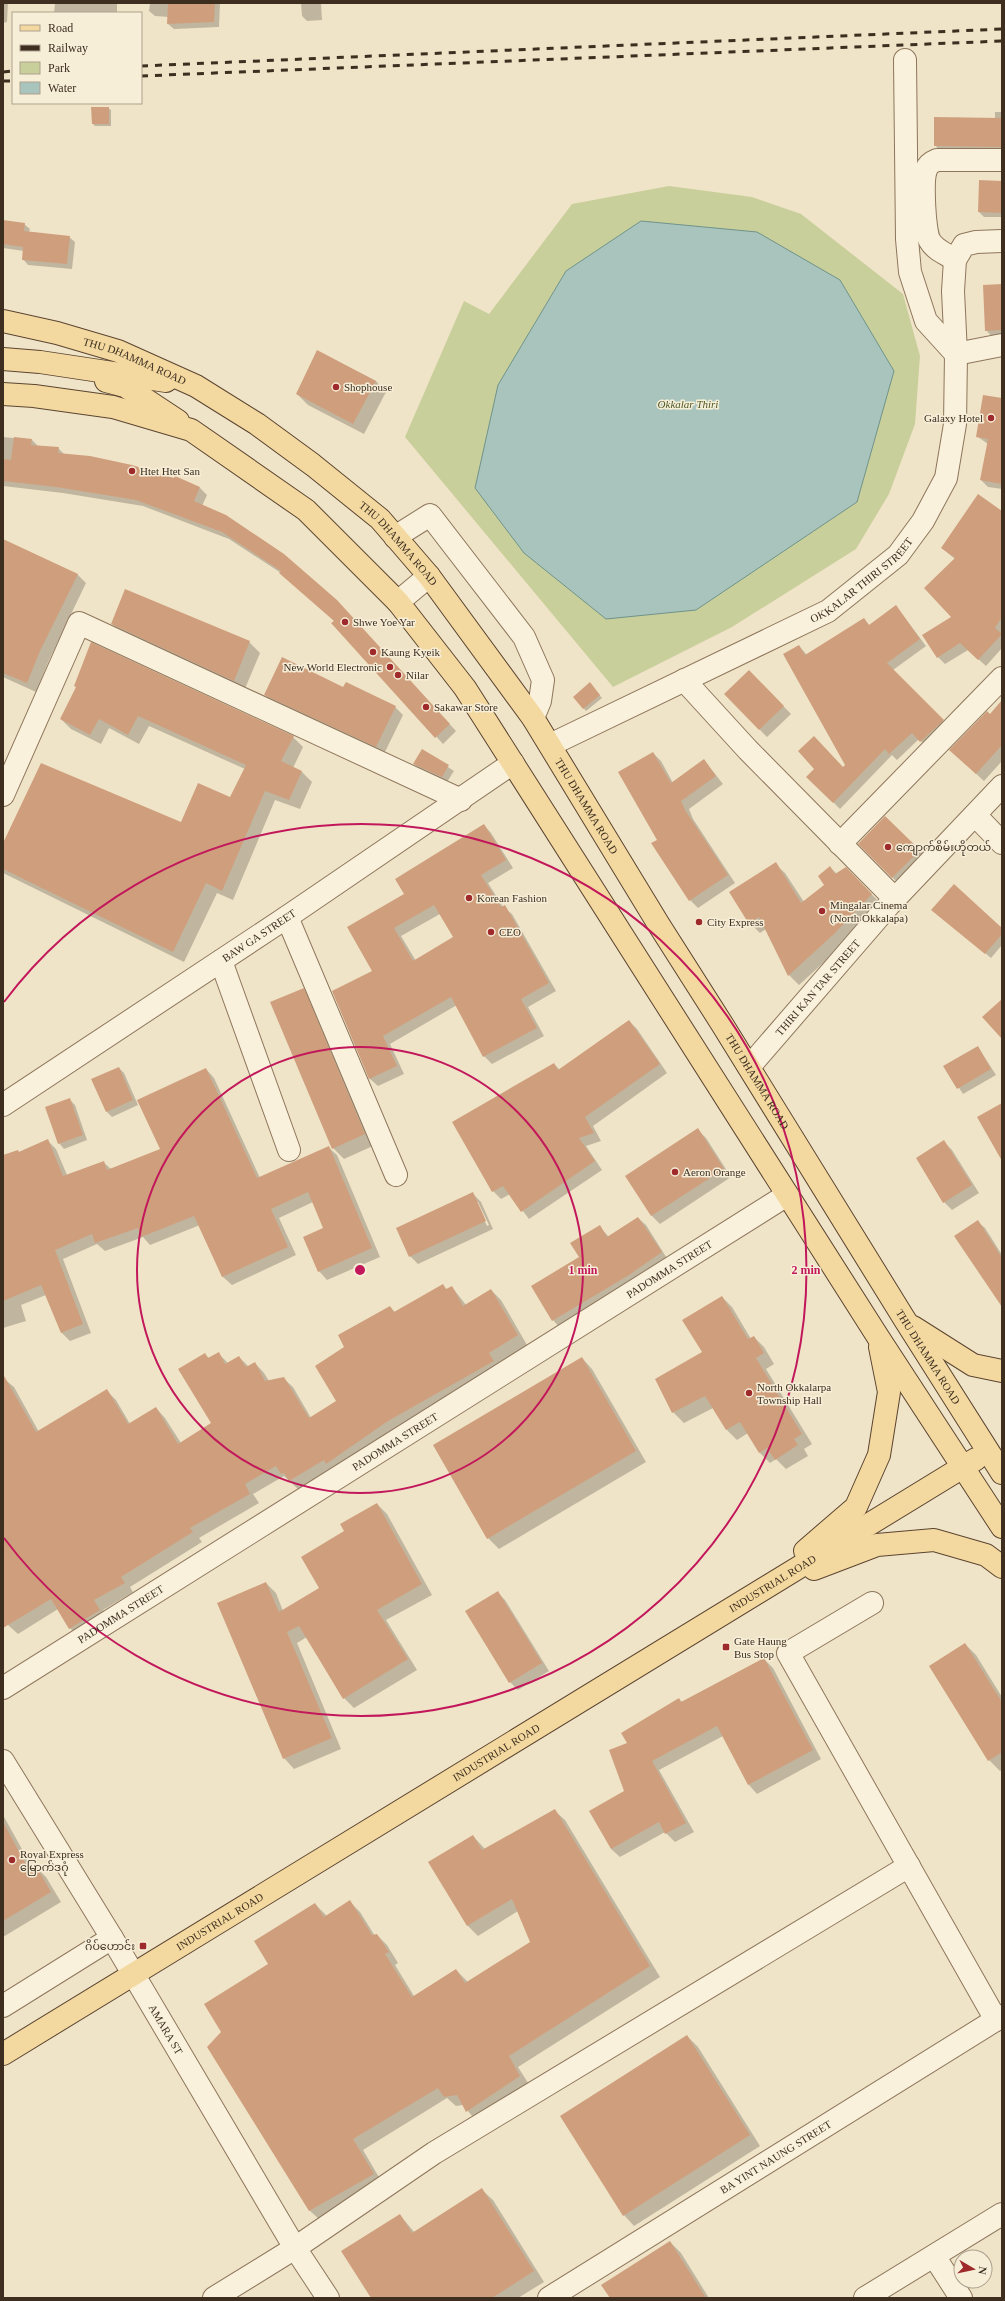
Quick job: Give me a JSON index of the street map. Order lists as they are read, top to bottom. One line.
{"streets":{"main road":["THU DHAMMA ROAD","INDUSTRIAL ROAD"],"street":["OKKALAR THIRI STREET","BAW GA STREET","THIRI KAN TAR STREET","PADOMMA STREET","AMARA ST","BA YINT NAUNG STREET"]},"crossings":[["THU DHAMMA ROAD","OKKALAR THIRI STREET"],["THU DHAMMA ROAD","THIRI KAN TAR STREET"],["THU DHAMMA ROAD","INDUSTRIAL ROAD"],["INDUSTRIAL ROAD","AMARA ST"]],"parks":["Okkalar Thiri"],"places":{"other":["Shophouse","Galaxy Hotel","Htet Htet San","Shwe Yoe Yar","Kaung Kyeik","New World Electronic","Nilar","Sakawar Store","ကျောက်စိမ်းဟိုတယ်","Korean Fashion","Mingalar Cinema (North Okkalapa)","City Express","CEO","Aeron Orange","North Okkalarpa Township Hall","Royal Express မြောက်ဒဂုံ"],"transit":["Gate Haung Bus Stop","ဂိပ်ဟောင်း"]},"legend":["Road","Railway","Park","Water"],"north":"right","rings":["1 min","2 min"]}
